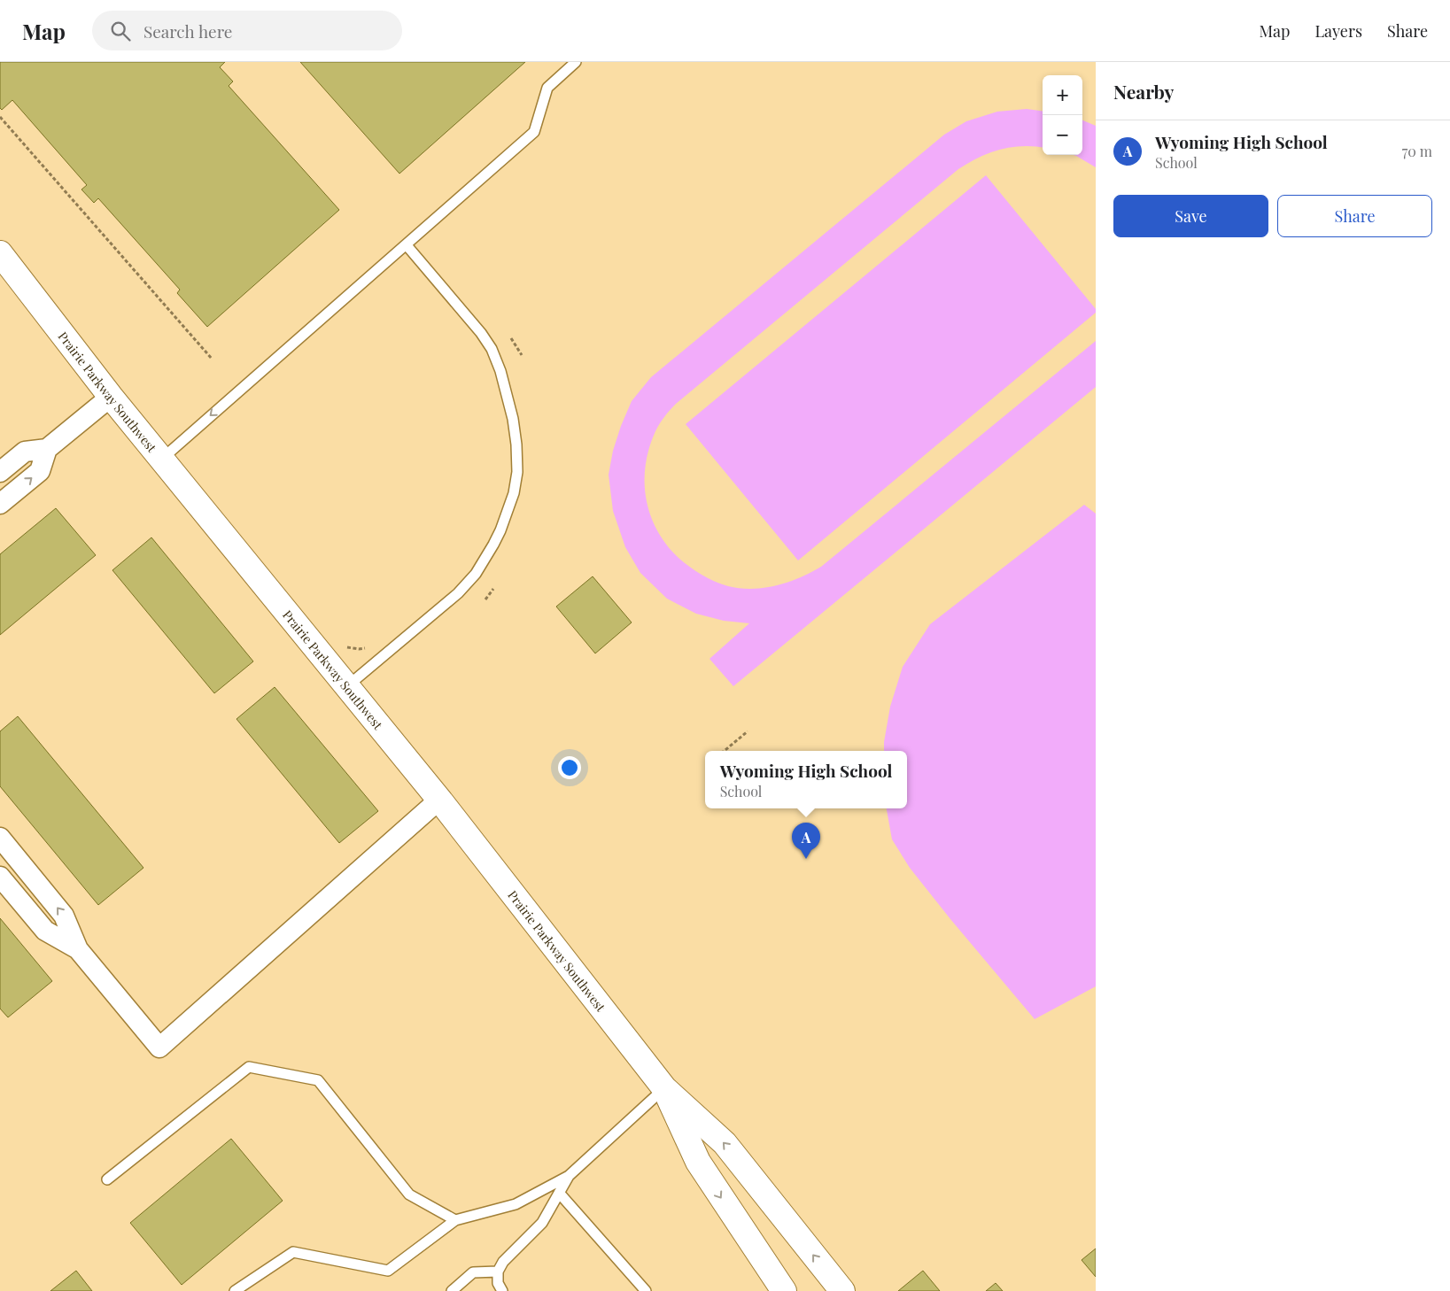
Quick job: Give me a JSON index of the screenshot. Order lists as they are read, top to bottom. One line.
{"streets":{"street":["Prairie Parkway Southwest"]},"page":{"header":"Map","search":"Search here","nav":["Map","Layers","Share"],"heading":"Nearby","map_buttons":["+","−"],"list":[{"mark":"A","name":"Wyoming High School","note":"School","value":"70 m"}],"buttons":["Save","Share"],"popup":["Wyoming High School","School"],"pins":"A"}}
